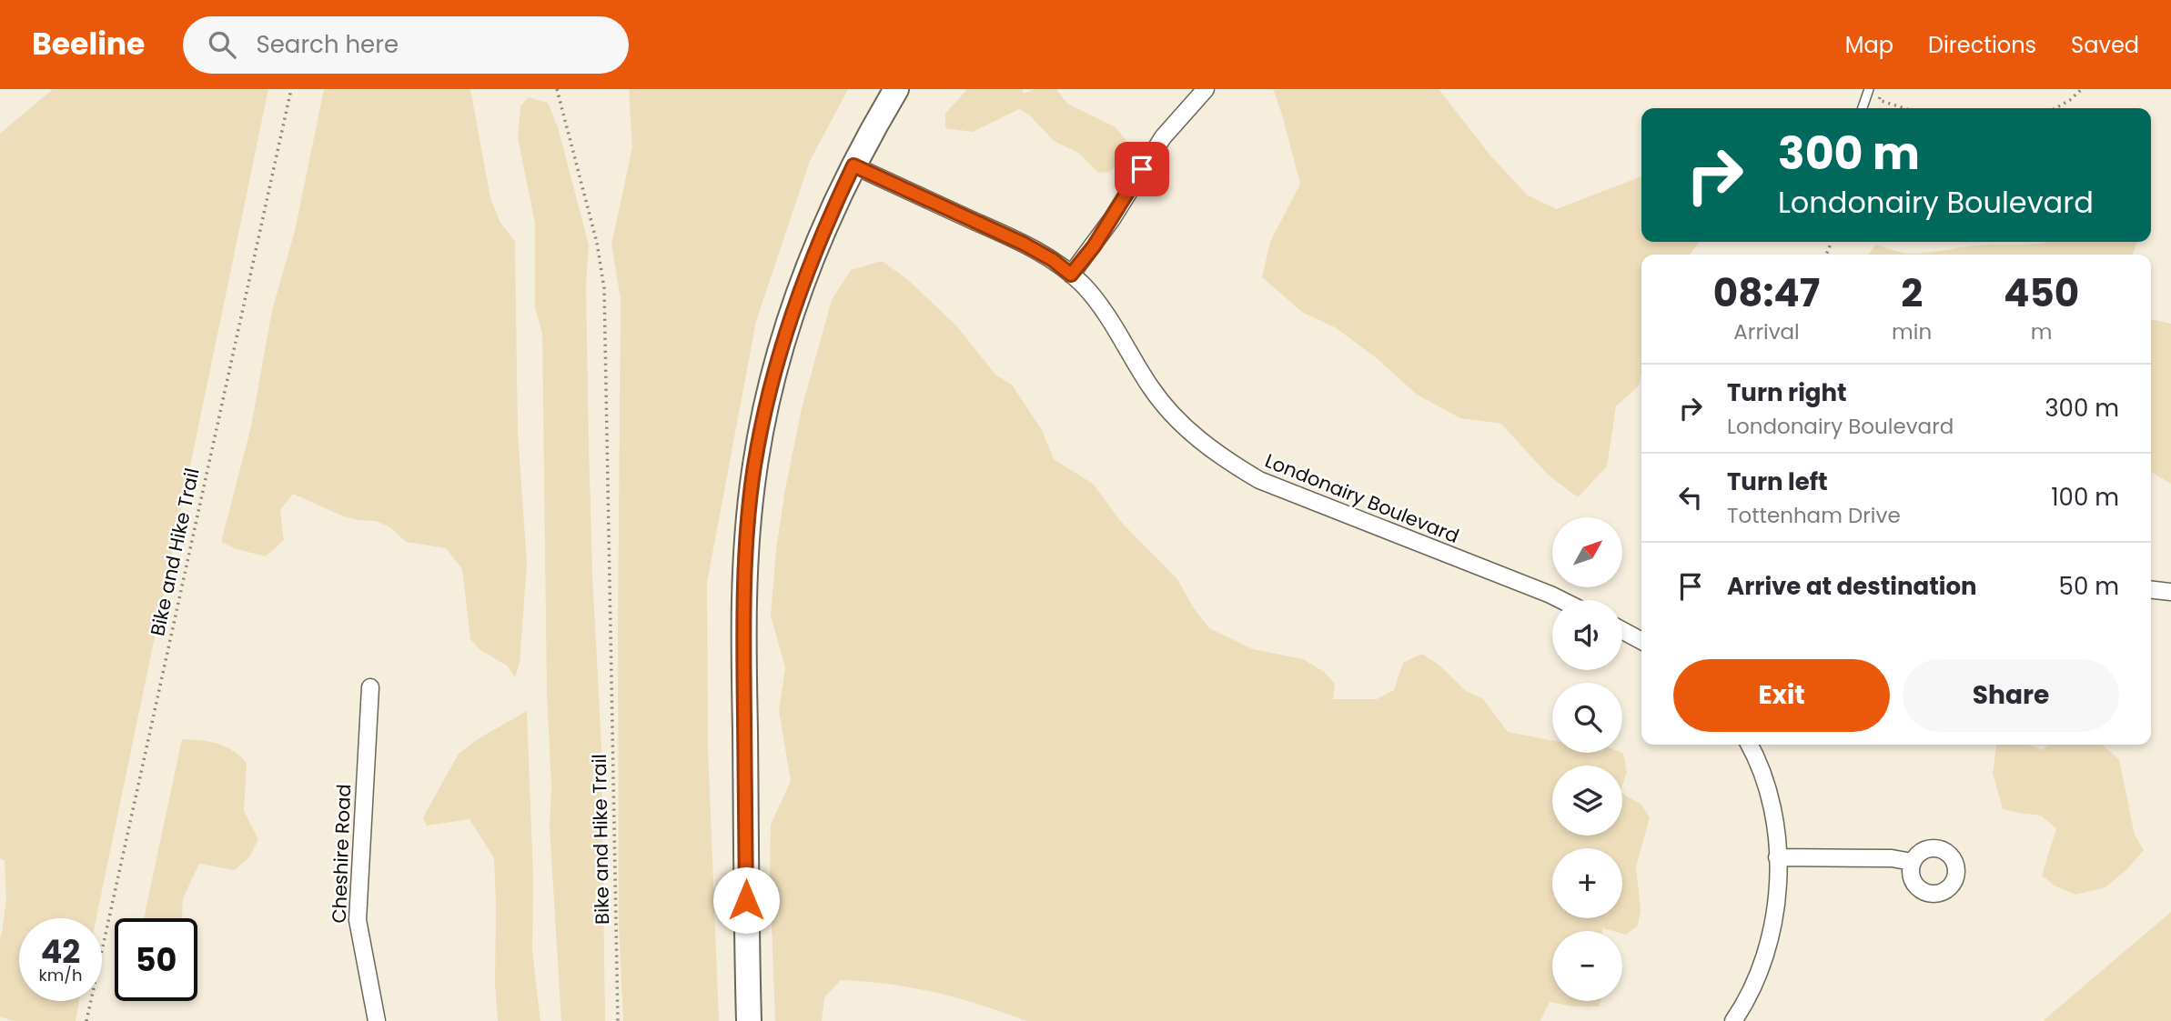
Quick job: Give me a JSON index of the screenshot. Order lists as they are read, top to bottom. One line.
{"streets":{"street":["Londonairy Boulevard","Cheshire Road"],"path":["Bike and Hike Trail"]},"north":"top right","page":{"header":"Beeline","search":"Search here","nav":["Map","Directions","Saved"],"turn":["300 m","Londonairy Boulevard"],"eta":["08:47","Arrival","2","min","450","m"],"list":[{"name":"Turn right","note":"Londonairy Boulevard","value":"300 m"},{"name":"Turn left","note":"Tottenham Drive","value":"100 m"},{"name":"Arrive at destination","value":"50 m"}],"map_buttons":["+","−"],"buttons":["Exit","Share"],"speed":"42 km/h","limit":"50"}}
